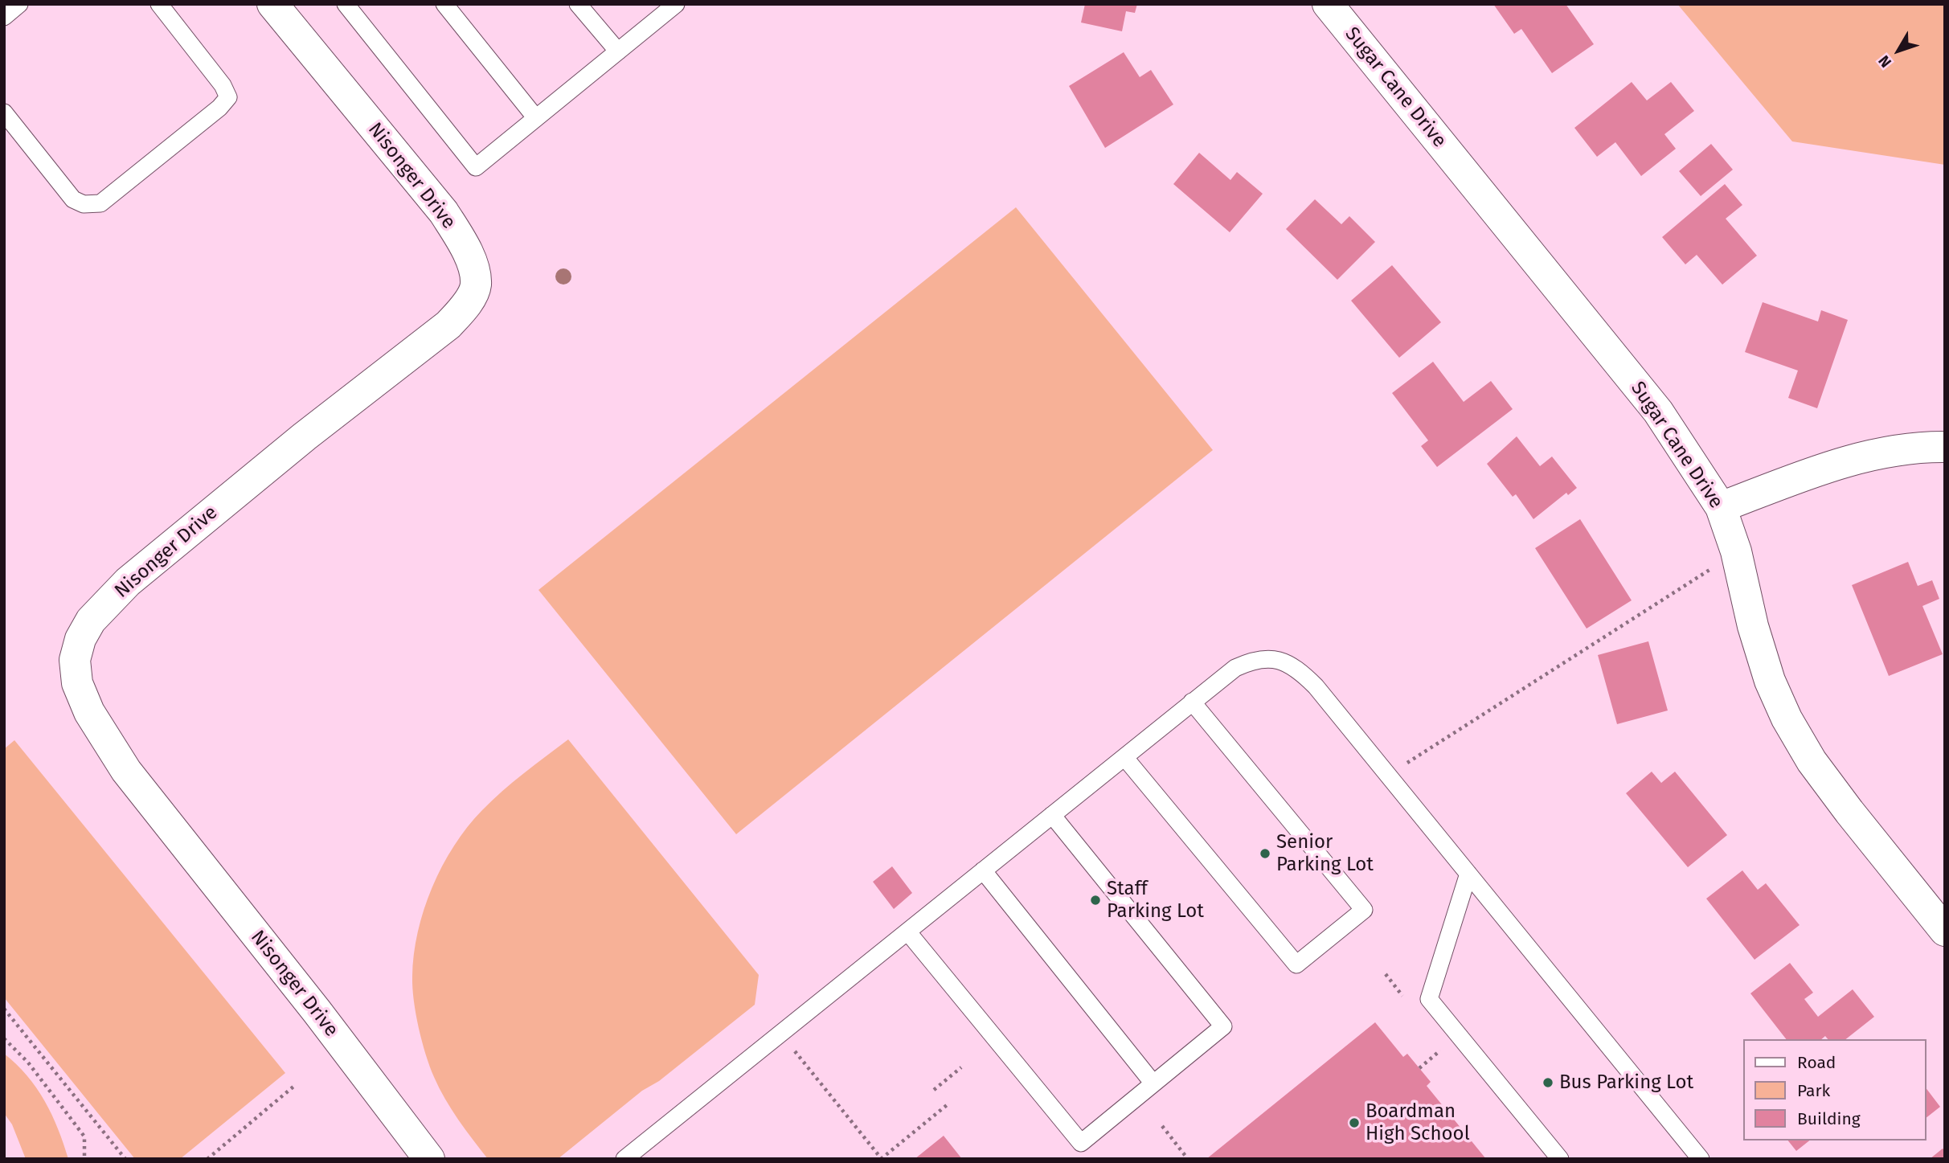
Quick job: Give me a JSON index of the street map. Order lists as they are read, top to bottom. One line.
{"streets":{"street":["Sugar Cane Drive","Nisonger Drive"]},"places":["Senior Parking Lot","Staff Parking Lot","Bus Parking Lot","Boardman High School"],"legend":["Road","Park","Building"],"north":"bottom left"}
